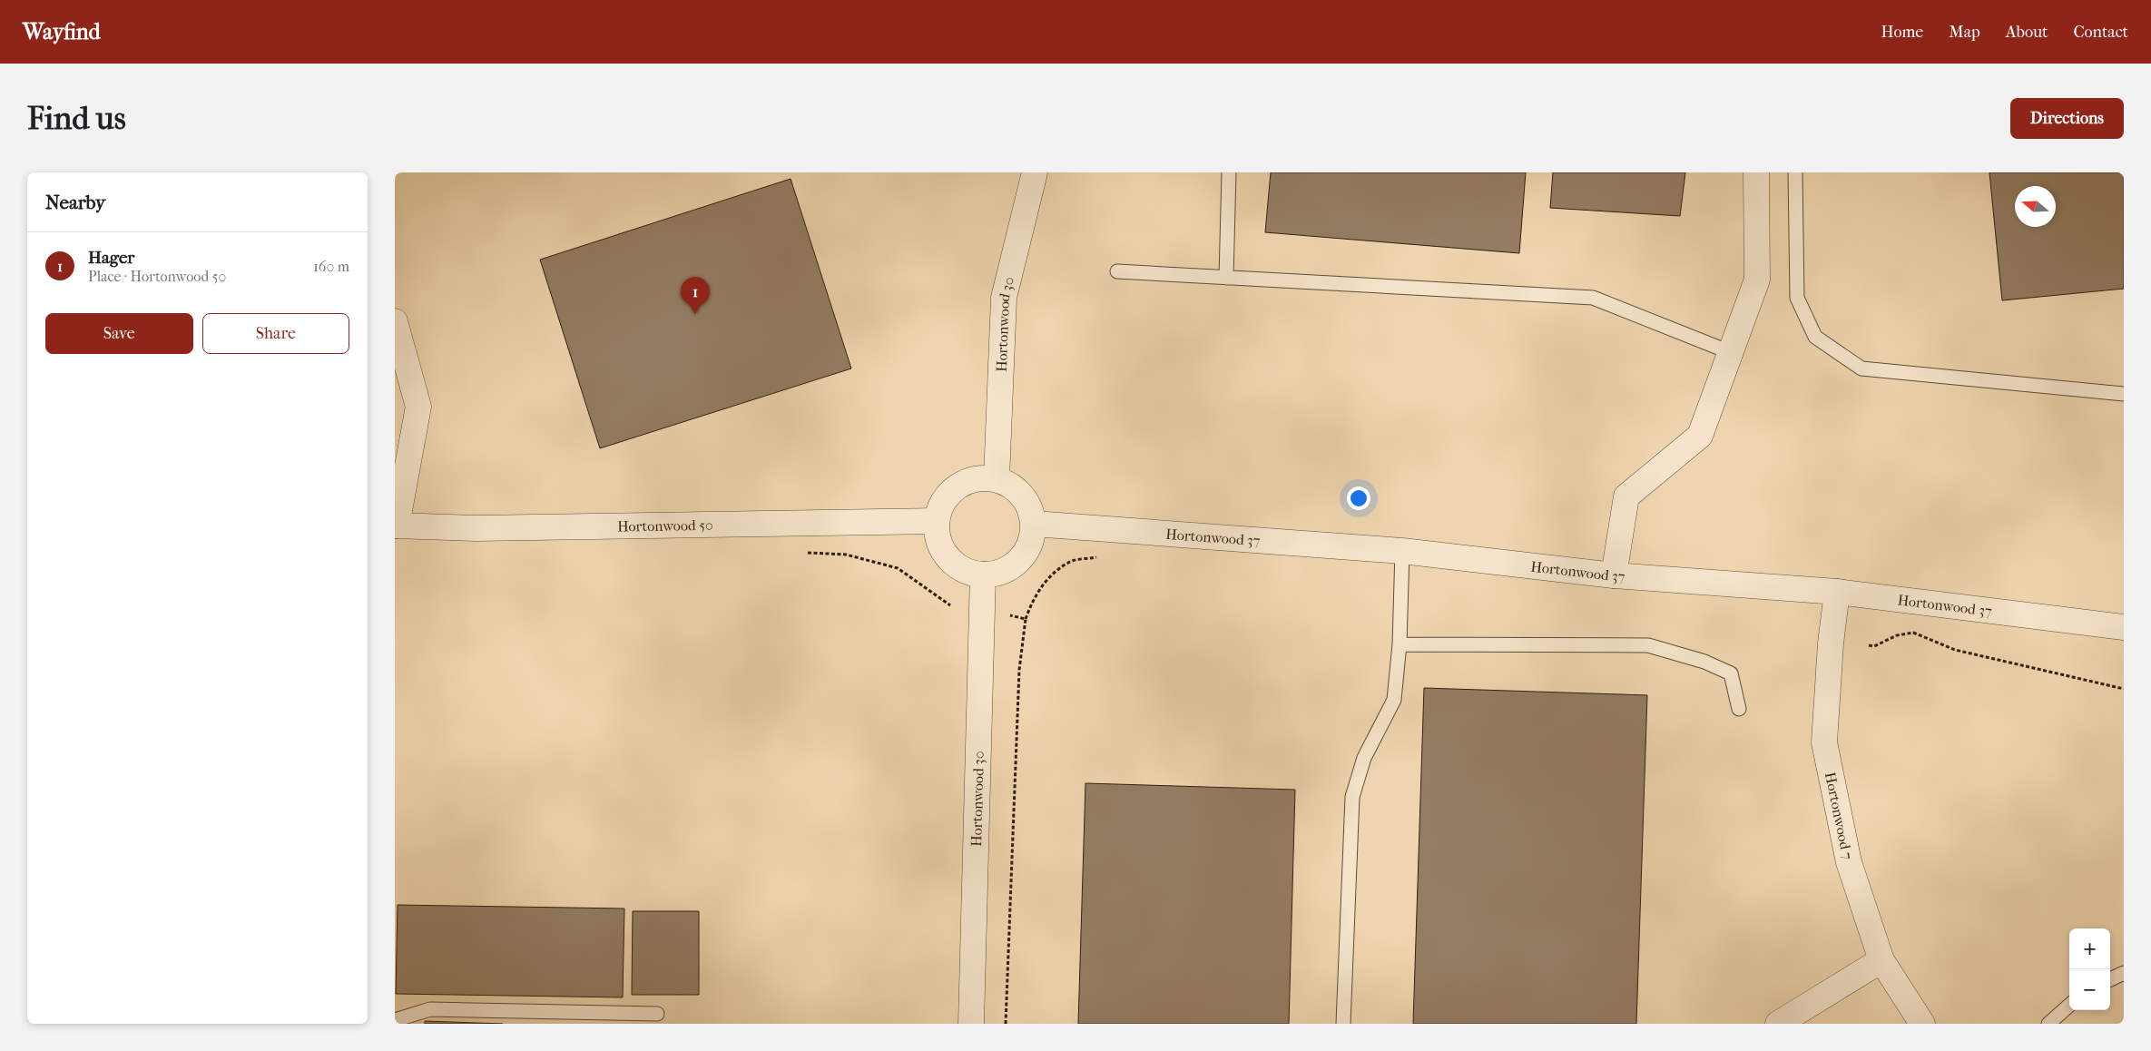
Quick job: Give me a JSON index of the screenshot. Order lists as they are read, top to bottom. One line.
{"streets":{"street":["Hortonwood 30","Hortonwood 50","Hortonwood 37","Hortonwood 7"]},"crossings":[["Hortonwood 30","Hortonwood 50"],["Hortonwood 30","Hortonwood 37"],["Hortonwood 50","Hortonwood 37"],["Hortonwood 37","Hortonwood 7"]],"north":"left","page":{"header":"Wayfind","nav":["Home","Map","About","Contact"],"buttons":["Directions",["Save","Share"]],"title":"Find us","heading":"Nearby","list":[{"mark":"1","name":"Hager","note":"Place · Hortonwood 50","value":"160 m"}],"pins":"1","map_buttons":["+","−"]}}
